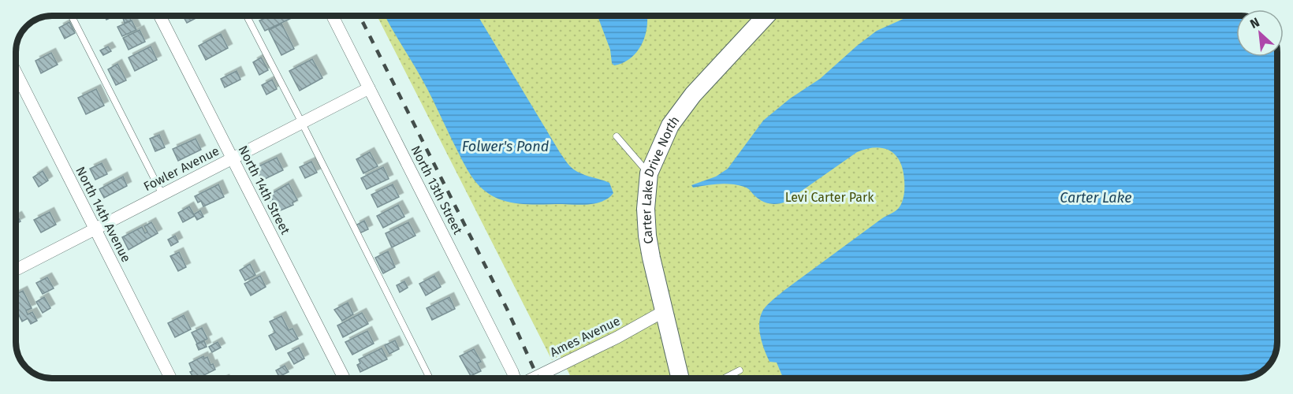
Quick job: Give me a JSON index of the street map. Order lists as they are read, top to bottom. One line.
{"streets":{"street":["Fowler Avenue","Carter Lake Drive North","North 14th Street","North 13th Street","North 14th Avenue","Ames Avenue"]},"crossings":[["Fowler Avenue","North 14th Street"],["Fowler Avenue","North 13th Street"],["Fowler Avenue","North 14th Avenue"],["Carter Lake Drive North","Ames Avenue"]],"water":["Folwer's Pond","Carter Lake"],"parks":["Levi Carter Park"],"north":"top left"}
